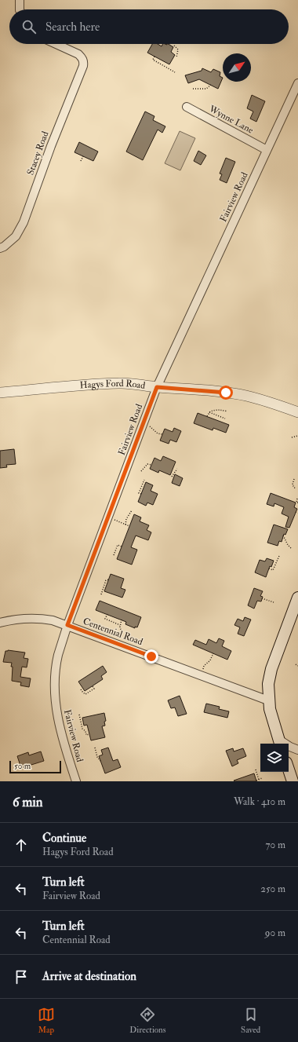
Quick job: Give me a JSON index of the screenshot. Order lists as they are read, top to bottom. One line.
{"streets":{"street":["Wynne Lane","Stacey Road","Fairview Road","Hagys Ford Road","Centennial Road"]},"crossings":[["Wynne Lane","Fairview Road"],["Fairview Road","Hagys Ford Road"],["Fairview Road","Centennial Road"]],"scale_bar":"50 m","north":"top right","page":{"search":"Search here","scale":"50 m","heading":["6 min","Walk · 410 m"],"list":[["Continue","Hagys Ford Road","70 m"],["Turn left","Fairview Road","250 m"],["Turn left","Centennial Road","90 m"],"Arrive at destination"],"nav":["Map","Directions","Saved"]}}
